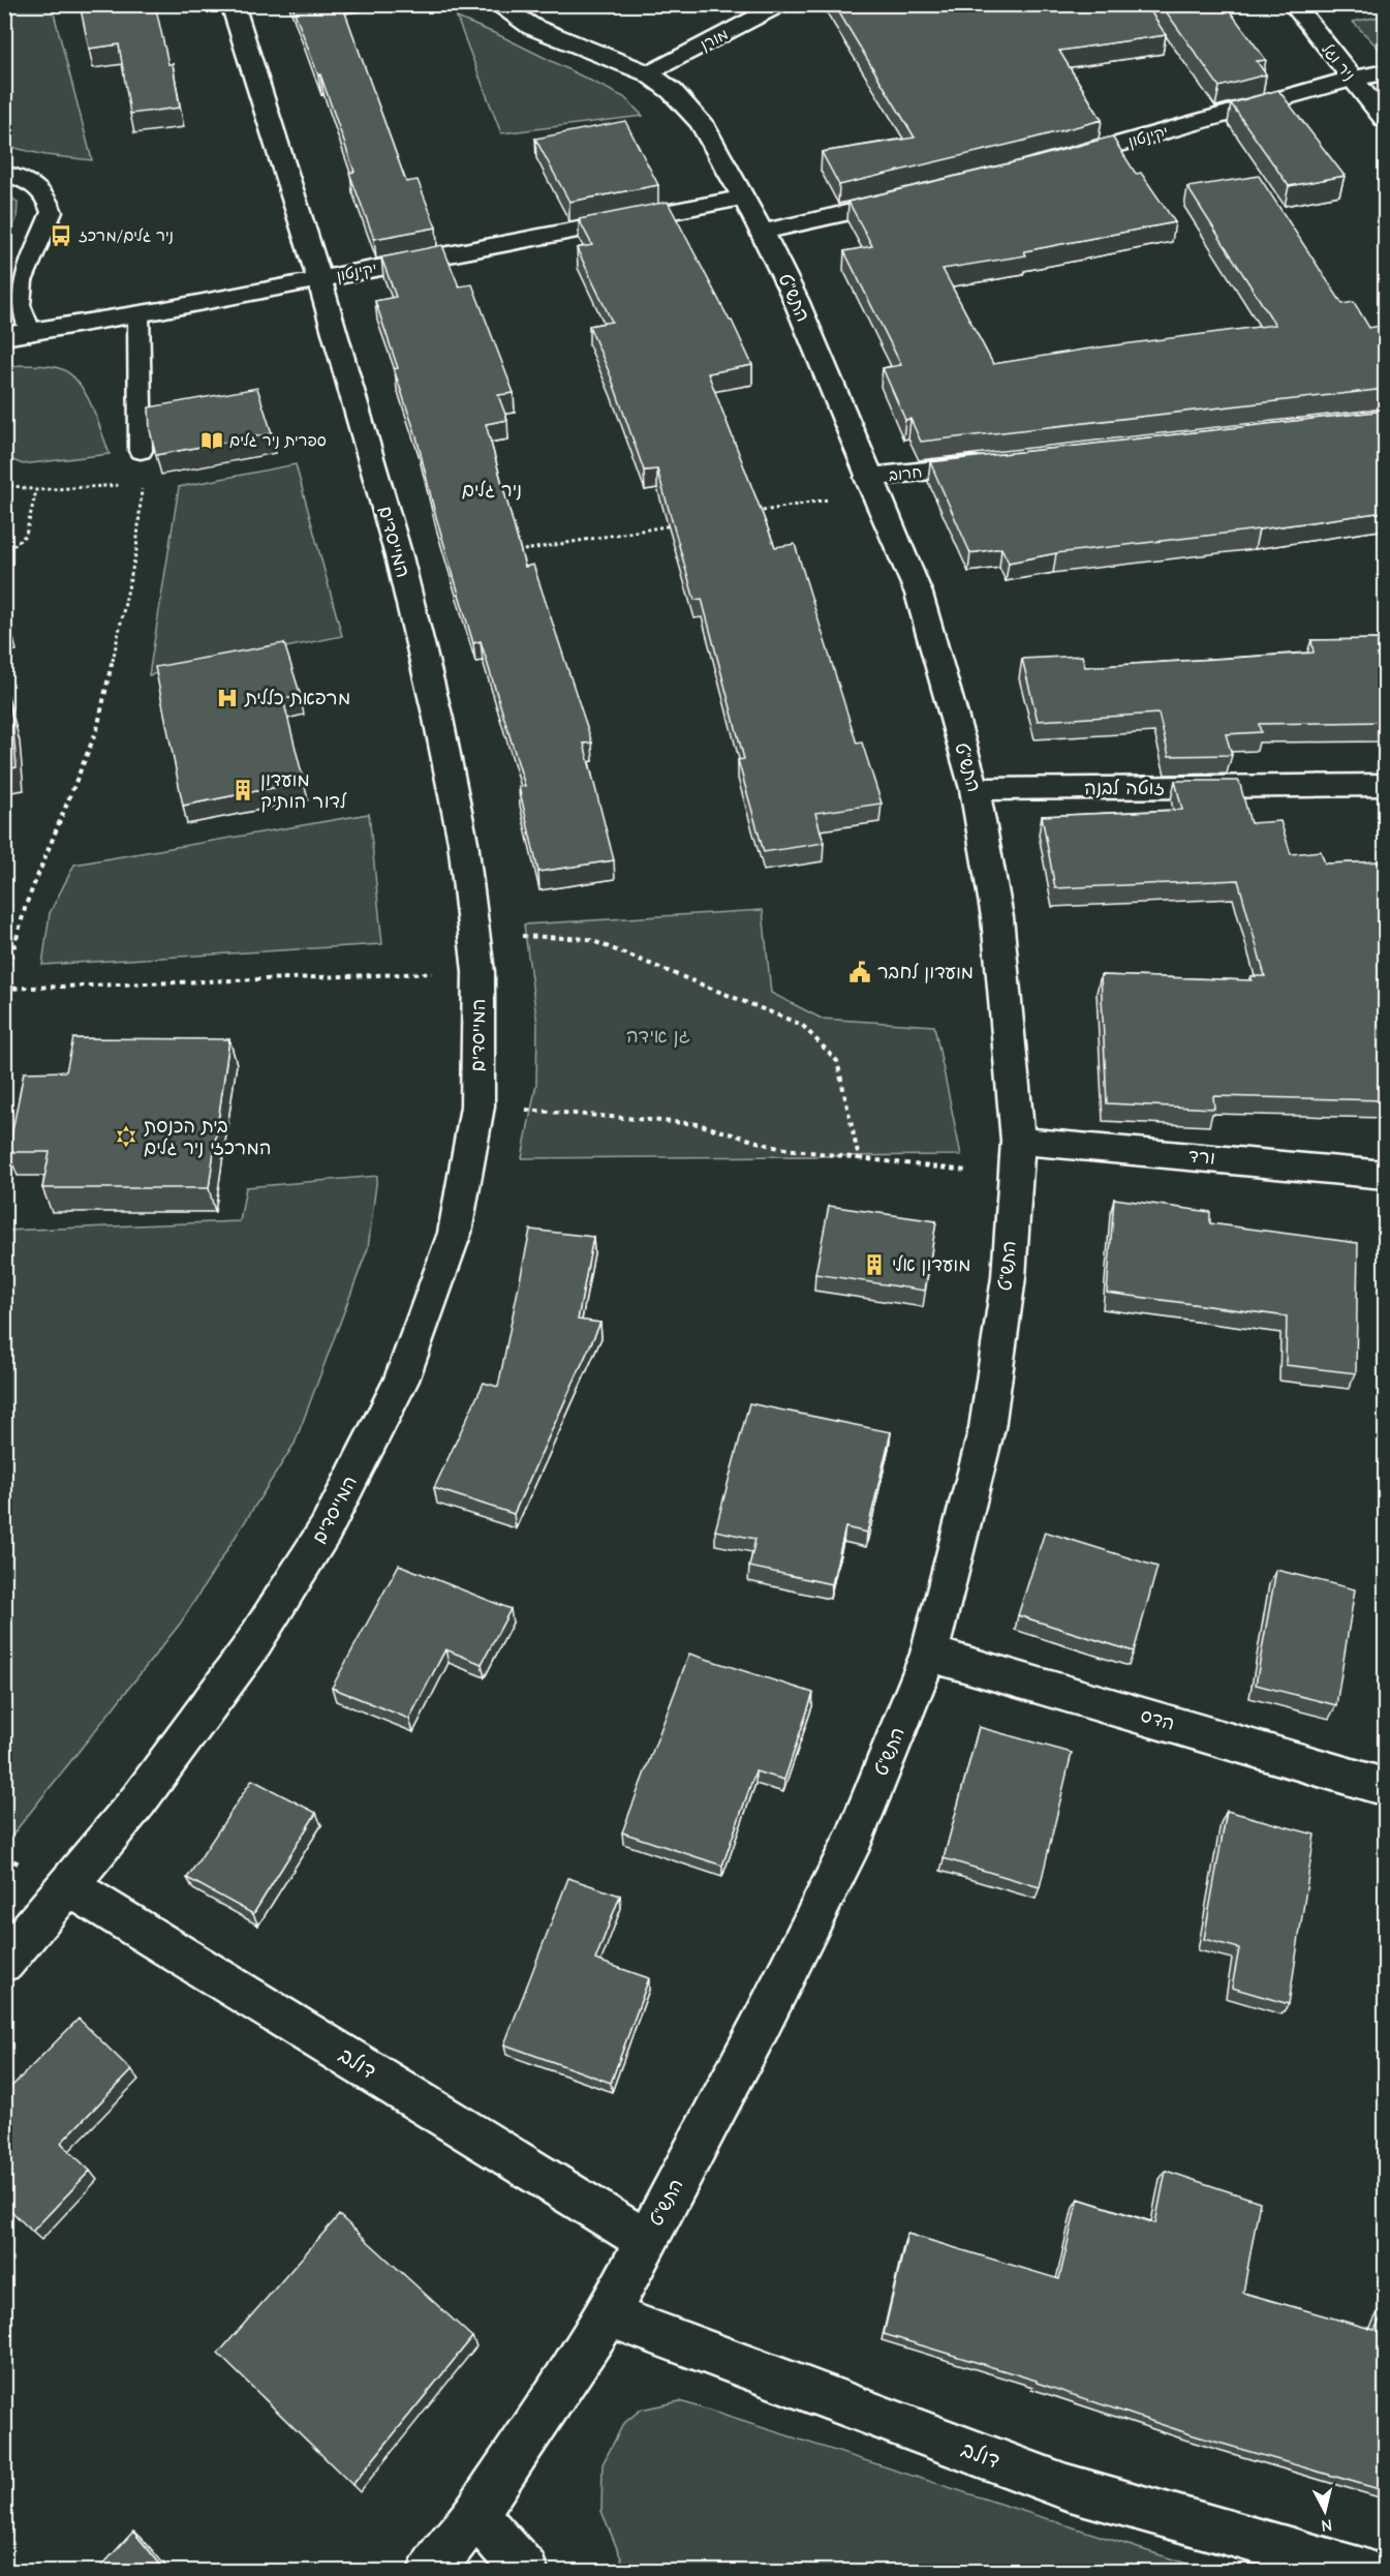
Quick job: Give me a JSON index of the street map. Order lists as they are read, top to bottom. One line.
{"streets":{"street":["ניר וגל","יקינטון","התש\"ט","חרוב","המייסדים","זוטה לבנה","ורד","הדס","דולב"],"lane":["מורן"]},"crossings":[["מורן","התש\"ט"],["ניר וגל","יקינטון"],["יקינטון","התש\"ט"],["יקינטון","המייסדים"],["התש\"ט","חרוב"],["התש\"ט","זוטה לבנה"],["התש\"ט","ורד"],["התש\"ט","הדס"],["התש\"ט","דולב"],["המייסדים","דולב"]],"districts":["ניר גלים"],"parks":["גן אידה"],"places":{"bus stop":["ניר גלים/מרכז"],"library":["ספרית ניר גלים"],"hospital":["מרפאת כללית"],"building":["מועדון לדור הותיק","מועדון אלי"],"public building":["מועדון לחבר"],"synagogue":["בית הכנסת המרכזי ניר גלים"]},"north":"bottom"}
